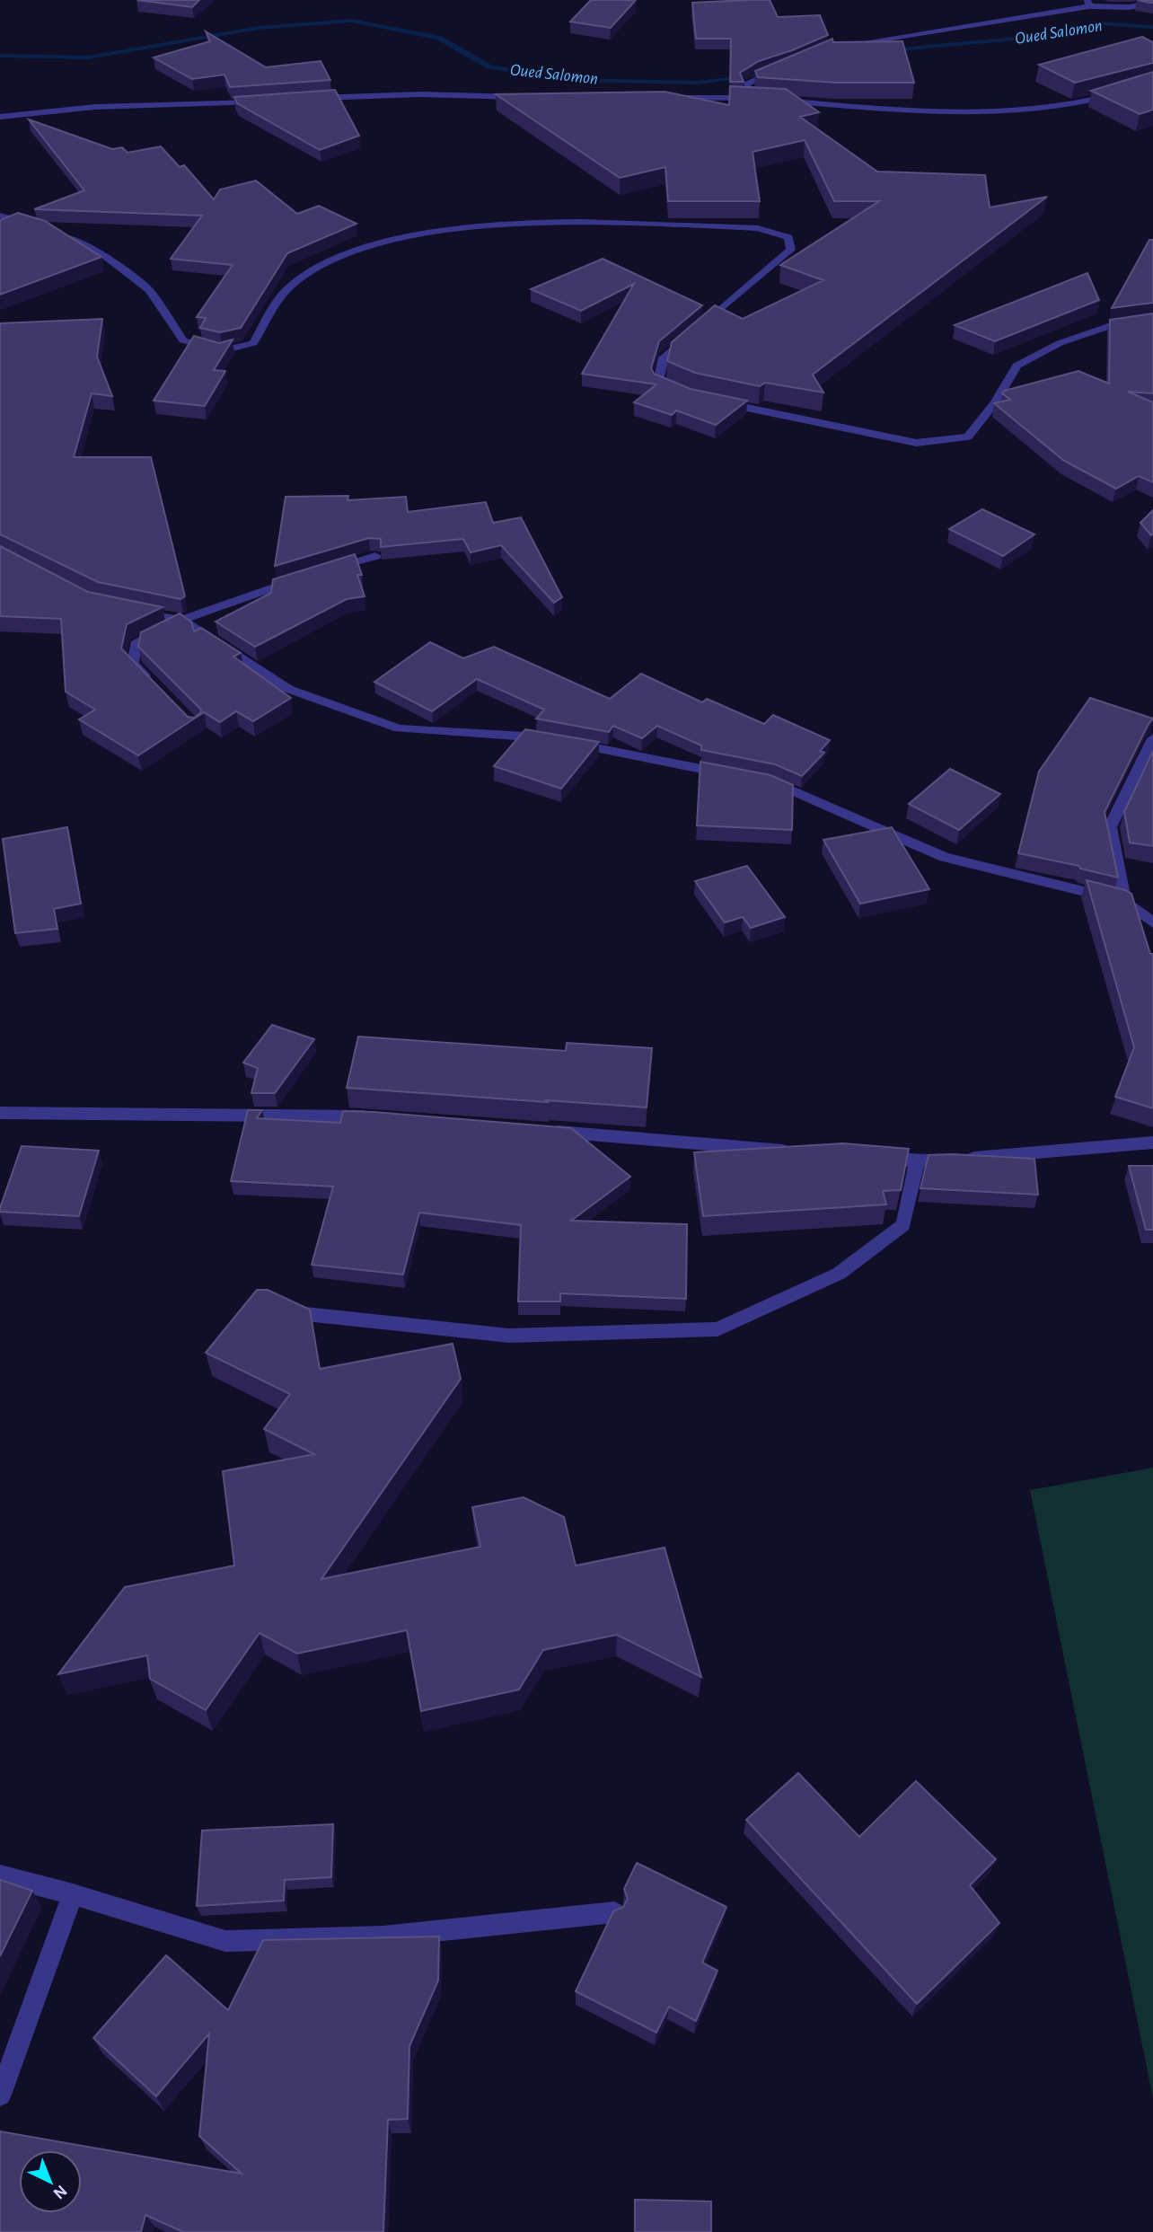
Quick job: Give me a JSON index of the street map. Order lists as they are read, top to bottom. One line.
{"water":["Oued Salomon"],"north":"bottom right"}
